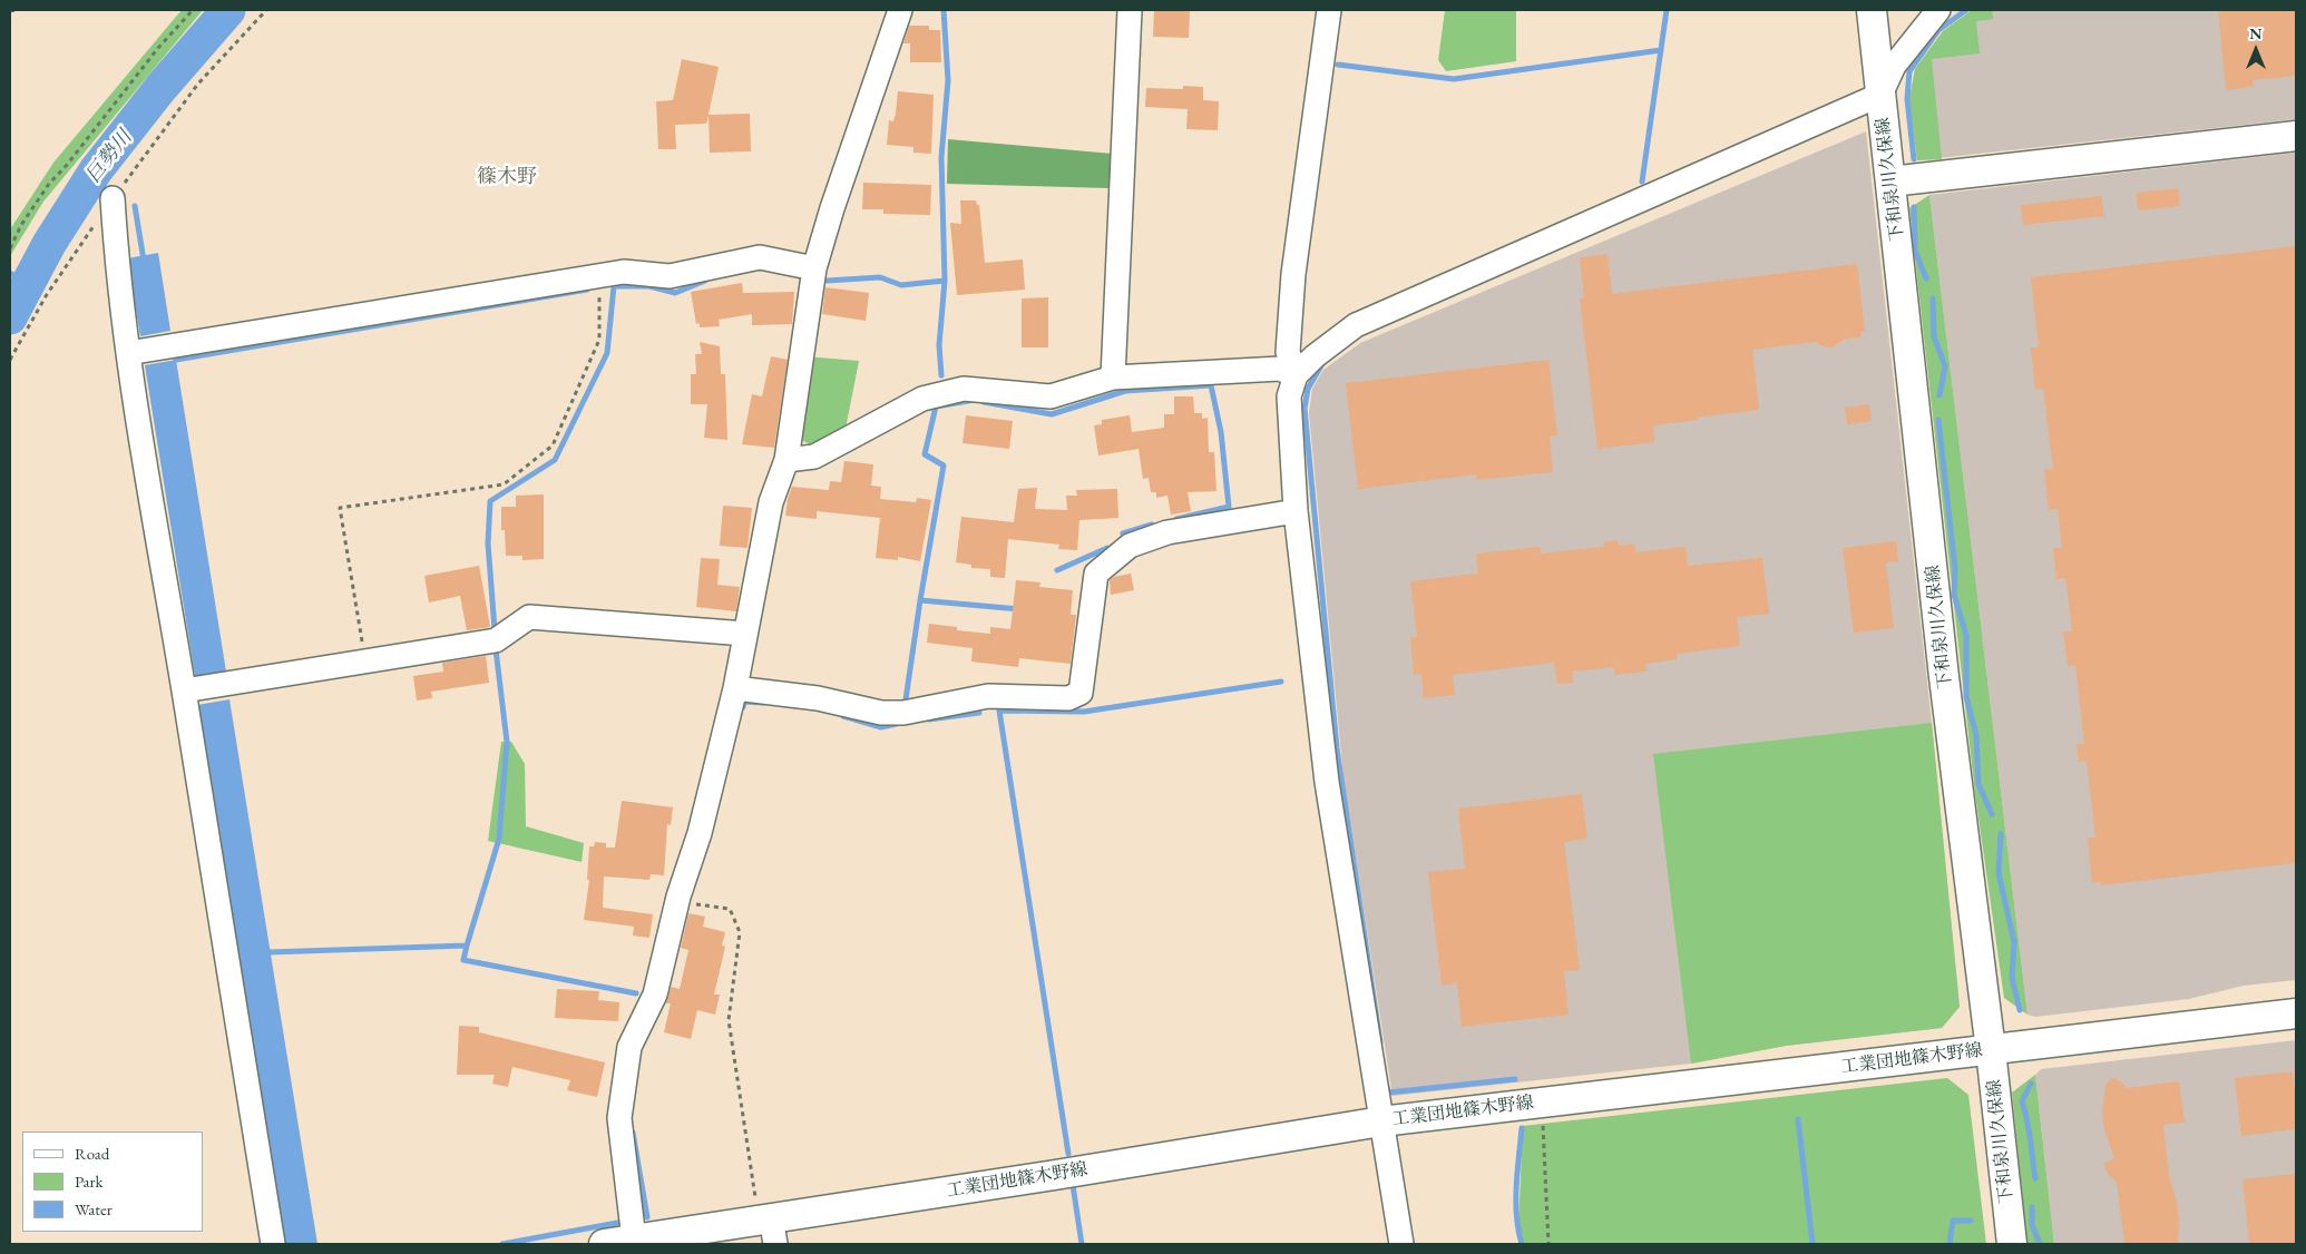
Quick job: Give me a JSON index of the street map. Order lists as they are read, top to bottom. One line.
{"streets":{"street":["下和泉川久保線","工業団地篠木野線"]},"crossings":[["下和泉川久保線","工業団地篠木野線"]],"districts":["篠木野"],"water":["巨勢川"],"legend":["Road","Park","Water"],"north":"top"}
